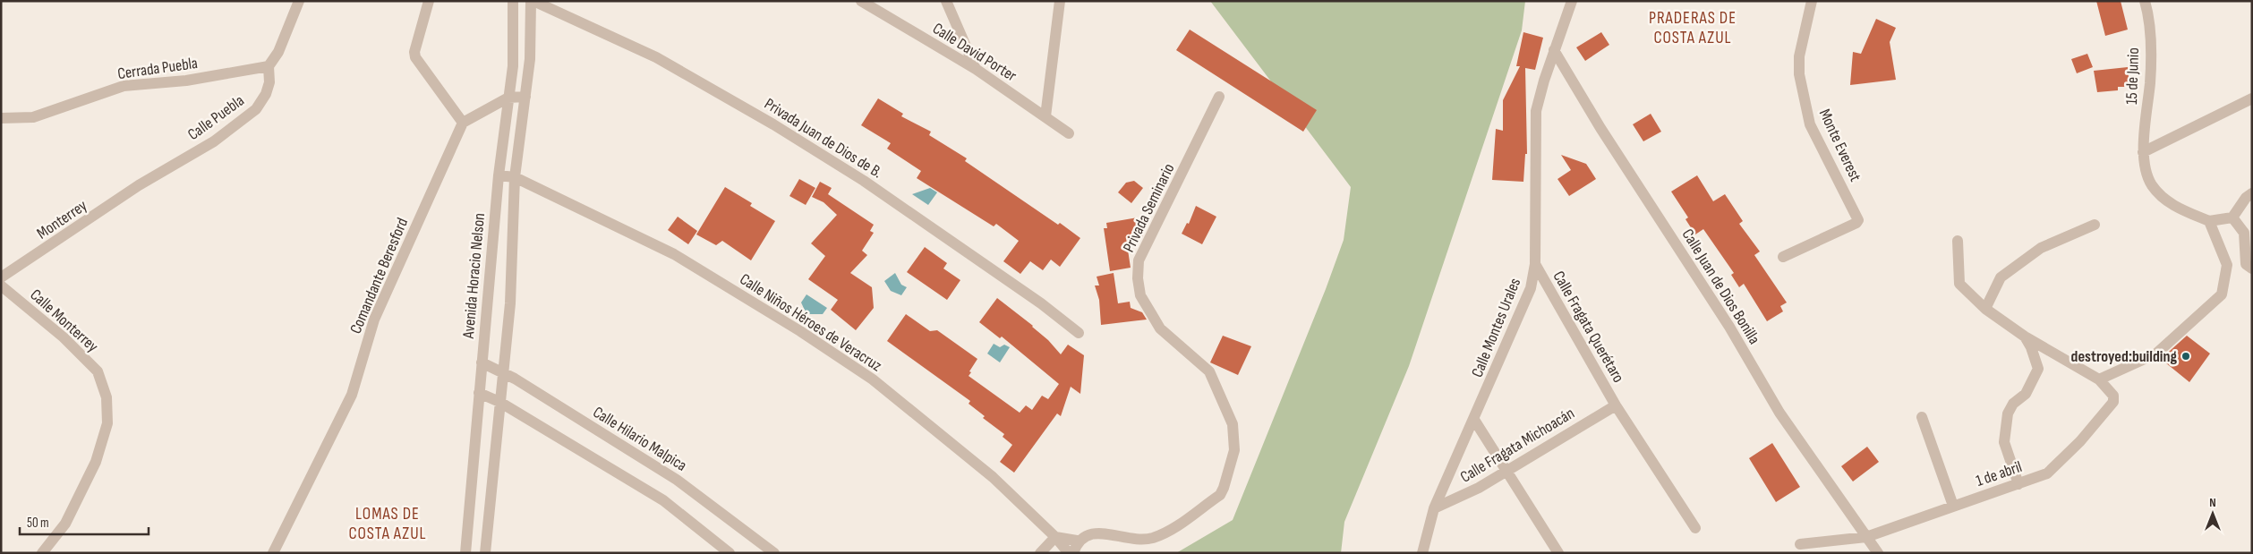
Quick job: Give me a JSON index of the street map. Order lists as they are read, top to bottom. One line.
{"streets":{"street":["Calle David Porter","Cerrada Puebla","15 de Junio","Calle Puebla","Privada Juan de Dios de B.","Monte Everest","Privada Seminario","Monterrey","Comandante Beresford","Avenida Horacio Nelson","Calle Juan de Dios Bonilla","Calle Monterrey","Calle Niños Héroes de Veracruz","Calle Fragata Querétaro","Calle Montes Urales","Calle Hilario Malpica","Calle Fragata Michoacán","1 de abril"]},"crossings":[["Cerrada Puebla","Calle Puebla"],["Calle Puebla","Monterrey"],["Privada Seminario","Calle Niños Héroes de Veracruz"],["Avenida Horacio Nelson","Calle Niños Héroes de Veracruz"],["Avenida Horacio Nelson","Calle Hilario Malpica"],["Calle Juan de Dios Bonilla","Calle Montes Urales"],["Calle Juan de Dios Bonilla","1 de abril"],["Calle Fragata Querétaro","Calle Montes Urales"],["Calle Fragata Querétaro","Calle Fragata Michoacán"],["Calle Montes Urales","Calle Fragata Michoacán"]],"districts":["PRADERAS DE COSTA AZUL","LOMAS DE COSTA AZUL"],"places":["destroyed:building"],"scale_bar":"50 m","north":"top"}
